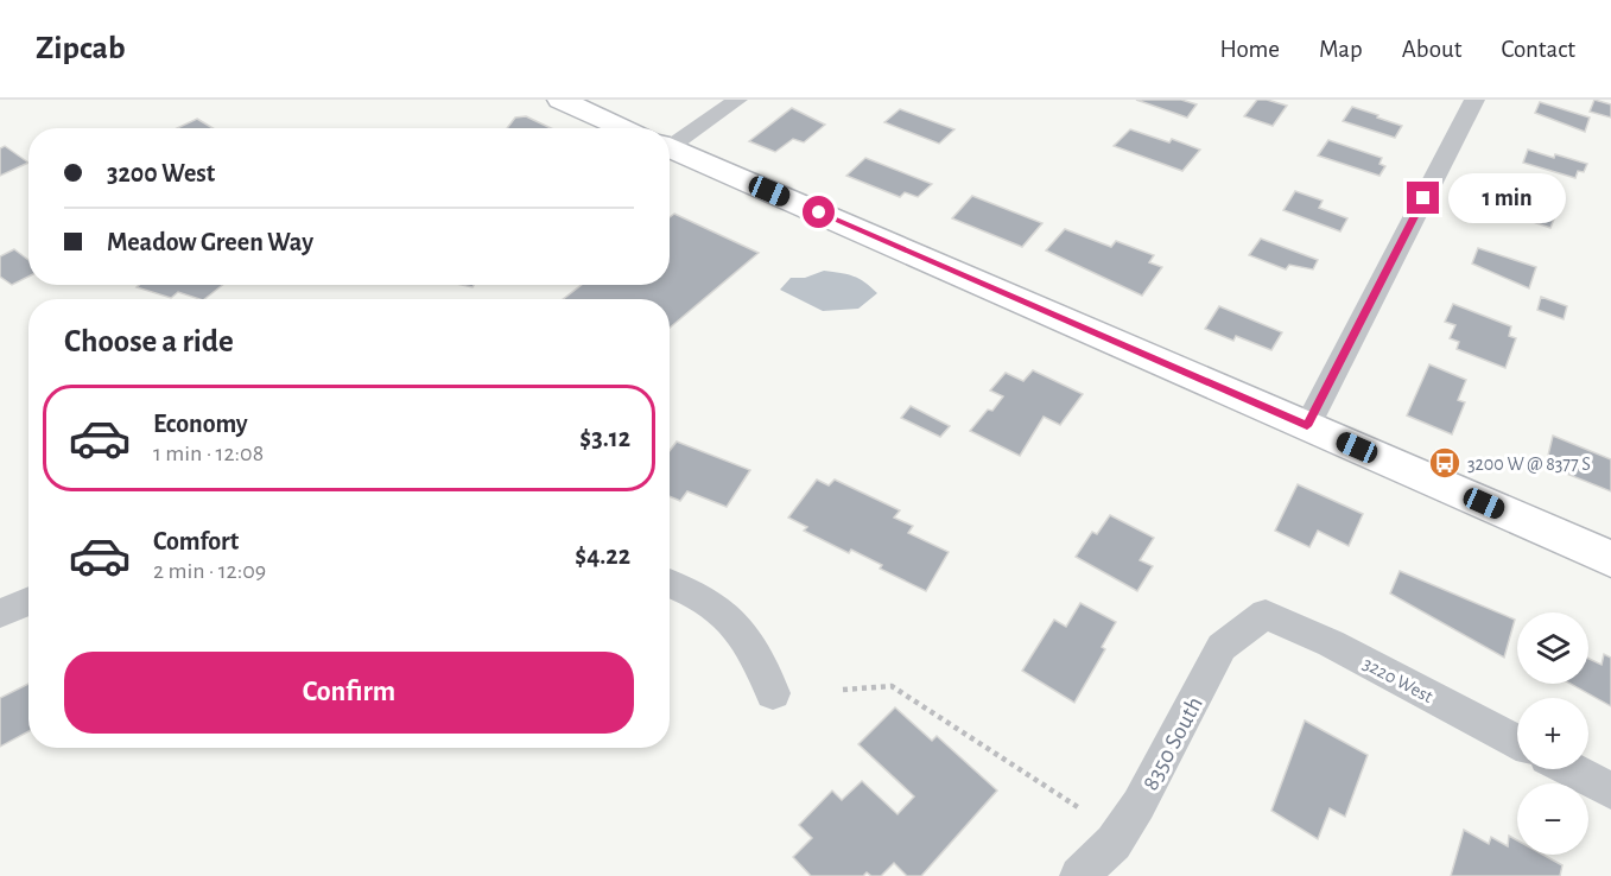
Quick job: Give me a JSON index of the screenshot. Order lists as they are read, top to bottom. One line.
{"streets":{"street":["3220 West","8350 South"]},"crossings":[["3220 West","8350 South"]],"places":{"bus stop":["3200 W @ 8377 S"]},"page":{"header":"Zipcab","nav":["Home","Map","About","Contact"],"banner":["3200 West","Meadow Green Way"],"bubble":"1 min","heading":"Choose a ride","list":[{"name":"Economy","note":"1 min · 12:08","value":"$3.12"},{"name":"Comfort","note":"2 min · 12:09","value":"$4.22"}],"map_buttons":["+","−"],"buttons":"Confirm"}}
